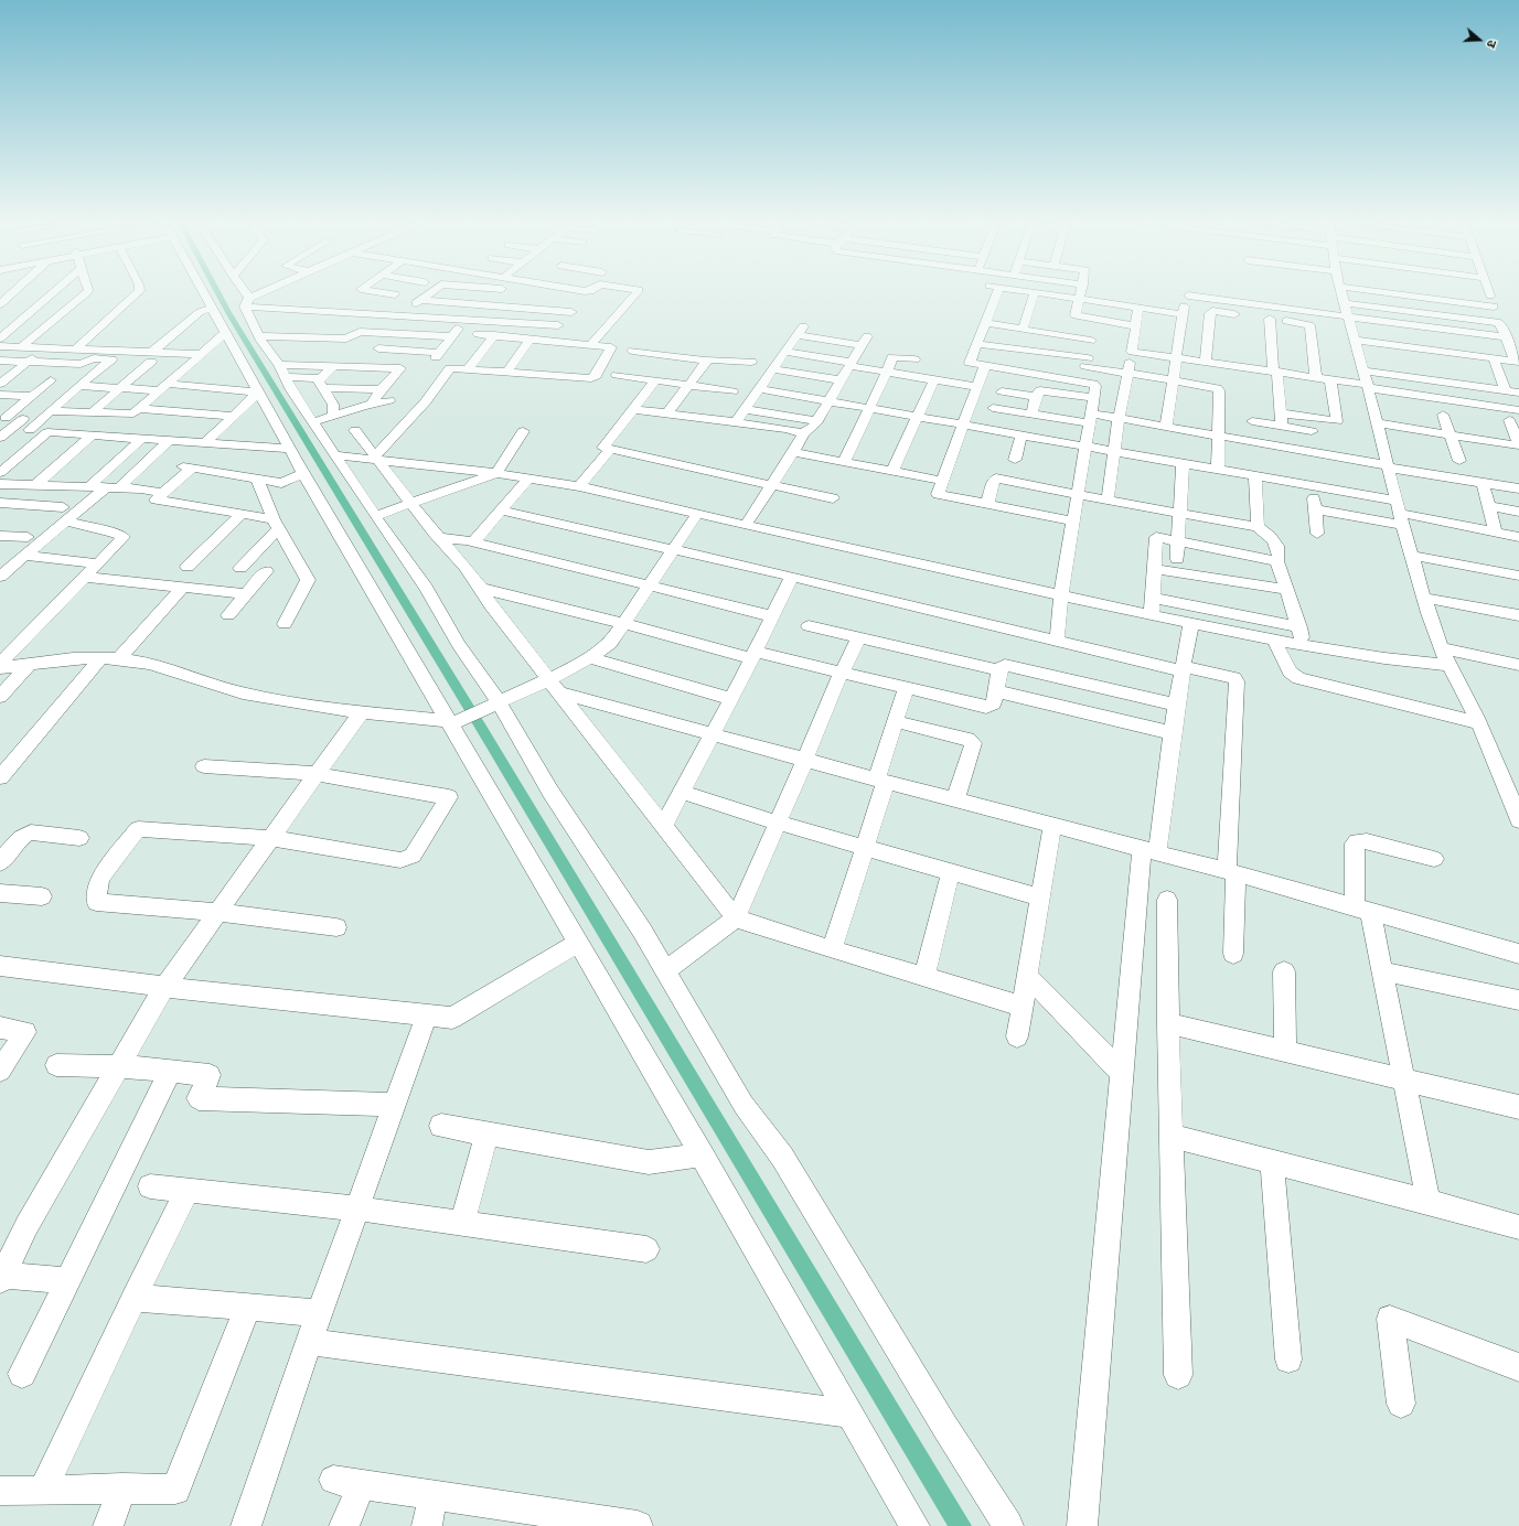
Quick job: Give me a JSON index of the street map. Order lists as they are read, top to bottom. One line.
{"north":"right"}
